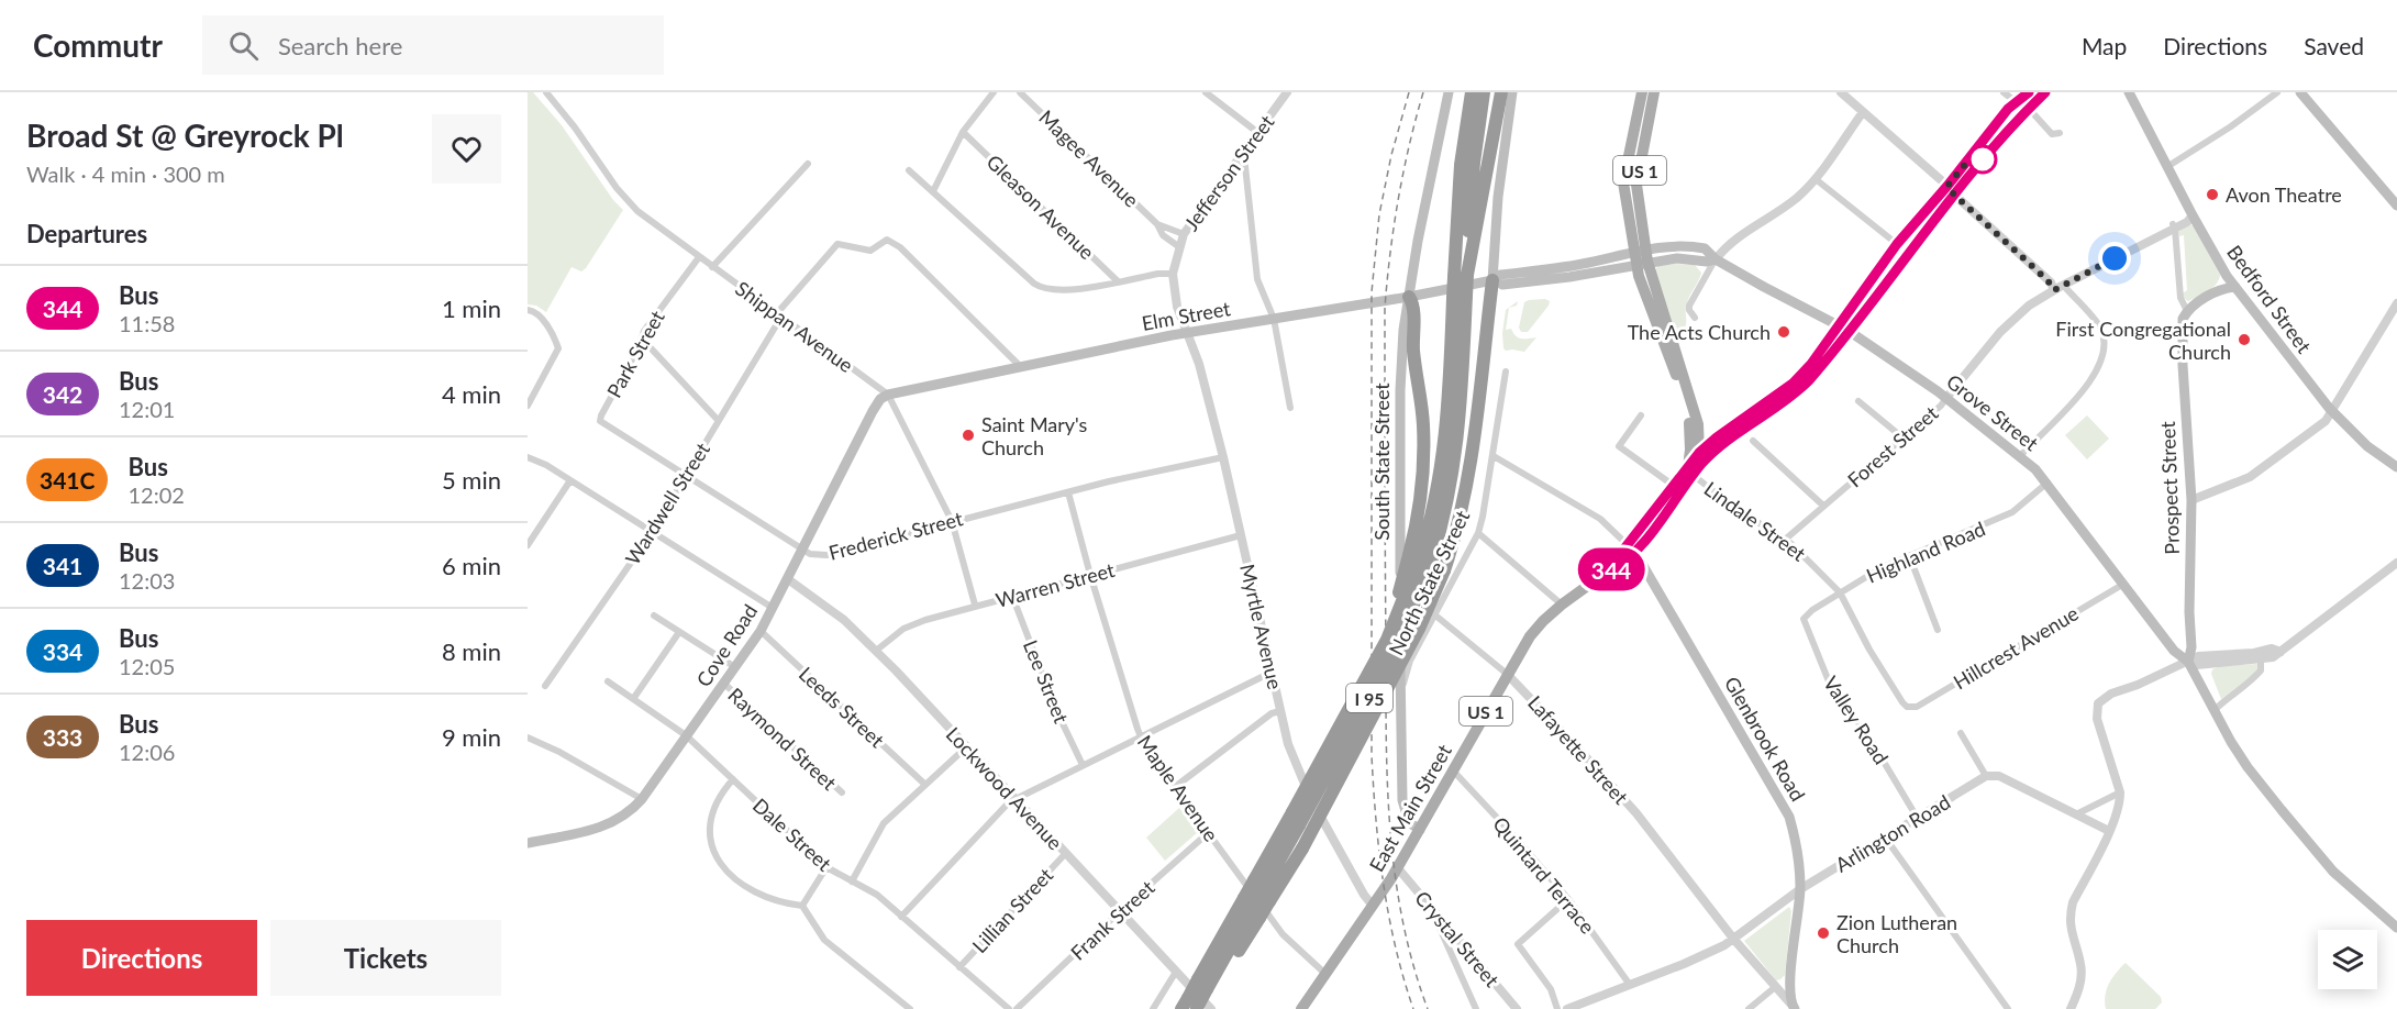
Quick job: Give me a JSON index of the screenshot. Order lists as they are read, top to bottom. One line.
{"streets":{"highway":["I 95"],"main road":["US 1","Bedford Street","Elm Street","Grove Street","South State Street","Prospect Street","Cove Road","Glenbrook Road","East Main Street"],"street":["Magee Avenue","Jefferson Street","Gleason Avenue","Shippan Avenue","Park Street","Forest Street","Wardwell Street","Lindale Street","Frederick Street","Highland Road","North State Street","Warren Street","Myrtle Avenue","Hillcrest Avenue","Lee Street","Leeds Street","Valley Road","Raymond Street","Lafayette Street","Lockwood Avenue","Maple Avenue","Arlington Road","Dale Street","Quintard Terrace","Lillian Street","Frank Street","Crystal Street"]},"crossings":[["Magee Avenue","Jefferson Street"],["US 1","Grove Street"],["US 1","Lindale Street"],["US 1","East Main Street"],["Jefferson Street","Elm Street"],["Jefferson Street","Myrtle Avenue"],["Bedford Street","Forest Street"],["Elm Street","Shippan Avenue"],["Elm Street","Grove Street"],["Elm Street","South State Street"],["Elm Street","Wardwell Street"],["Elm Street","Myrtle Avenue"],["Elm Street","Cove Road"],["Shippan Avenue","Park Street"],["Shippan Avenue","Wardwell Street"],["Shippan Avenue","Frederick Street"],["Shippan Avenue","Warren Street"],["Shippan Avenue","Cove Road"],["Park Street","Frederick Street"],["Grove Street","Forest Street"],["Grove Street","Prospect Street"],["Grove Street","Highland Road"],["Grove Street","Hillcrest Avenue"],["Grove Street","East Main Street"],["Forest Street","Prospect Street"],["Forest Street","Lindale Street"],["South State Street","North State Street"],["South State Street","Lafayette Street"],["South State Street","East Main Street"],["Wardwell Street","Frederick Street"],["Lindale Street","Highland Road"],["Lindale Street","Hillcrest Avenue"],["Lindale Street","East Main Street"],["Frederick Street","Myrtle Avenue"],["Frederick Street","Cove Road"],["Frederick Street","Maple Avenue"],["Highland Road","Valley Road"],["North State Street","Lafayette Street"],["Warren Street","Myrtle Avenue"],["Warren Street","Lee Street"],["Warren Street","Lockwood Avenue"],["Warren Street","Maple Avenue"],["Myrtle Avenue","East Main Street"],["Cove Road","Leeds Street"],["Cove Road","Raymond Street"],["Cove Road","Lockwood Avenue"],["Cove Road","Dale Street"],["I 95","Lockwood Avenue"],["Valley Road","Arlington Road"],["Glenbrook Road","Lafayette Street"],["Glenbrook Road","East Main Street"],["Glenbrook Road","Arlington Road"],["Lafayette Street","East Main Street"],["Lafayette Street","Arlington Road"],["Lockwood Avenue","Lillian Street"],["Lockwood Avenue","Frank Street"],["Maple Avenue","East Main Street"],["Maple Avenue","Frank Street"],["East Main Street","Quintard Terrace"],["East Main Street","Crystal Street"],["Dale Street","Lillian Street"]],"places":["Avon Theatre","The Acts Church","First Congregational Church","Saint Mary's Church","Zion Lutheran Church"],"lines":["bus line 344"],"page":{"header":"Commutr","search":"Search here","nav":["Map","Directions","Saved"],"heading":[["Broad St @ Greyrock Pl","Walk · 4 min · 300 m"],"Departures"],"on_map":"344","list":[{"mark":"344","name":"Bus","note":"11:58","value":"1 min"},{"mark":"342","name":"Bus","note":"12:01","value":"4 min"},{"mark":"341C","name":"Bus","note":"12:02","value":"5 min"},{"mark":"341","name":"Bus","note":"12:03","value":"6 min"},{"mark":"334","name":"Bus","note":"12:05","value":"8 min"},{"mark":"333","name":"Bus","note":"12:06","value":"9 min"}],"buttons":["Directions","Tickets"]}}
